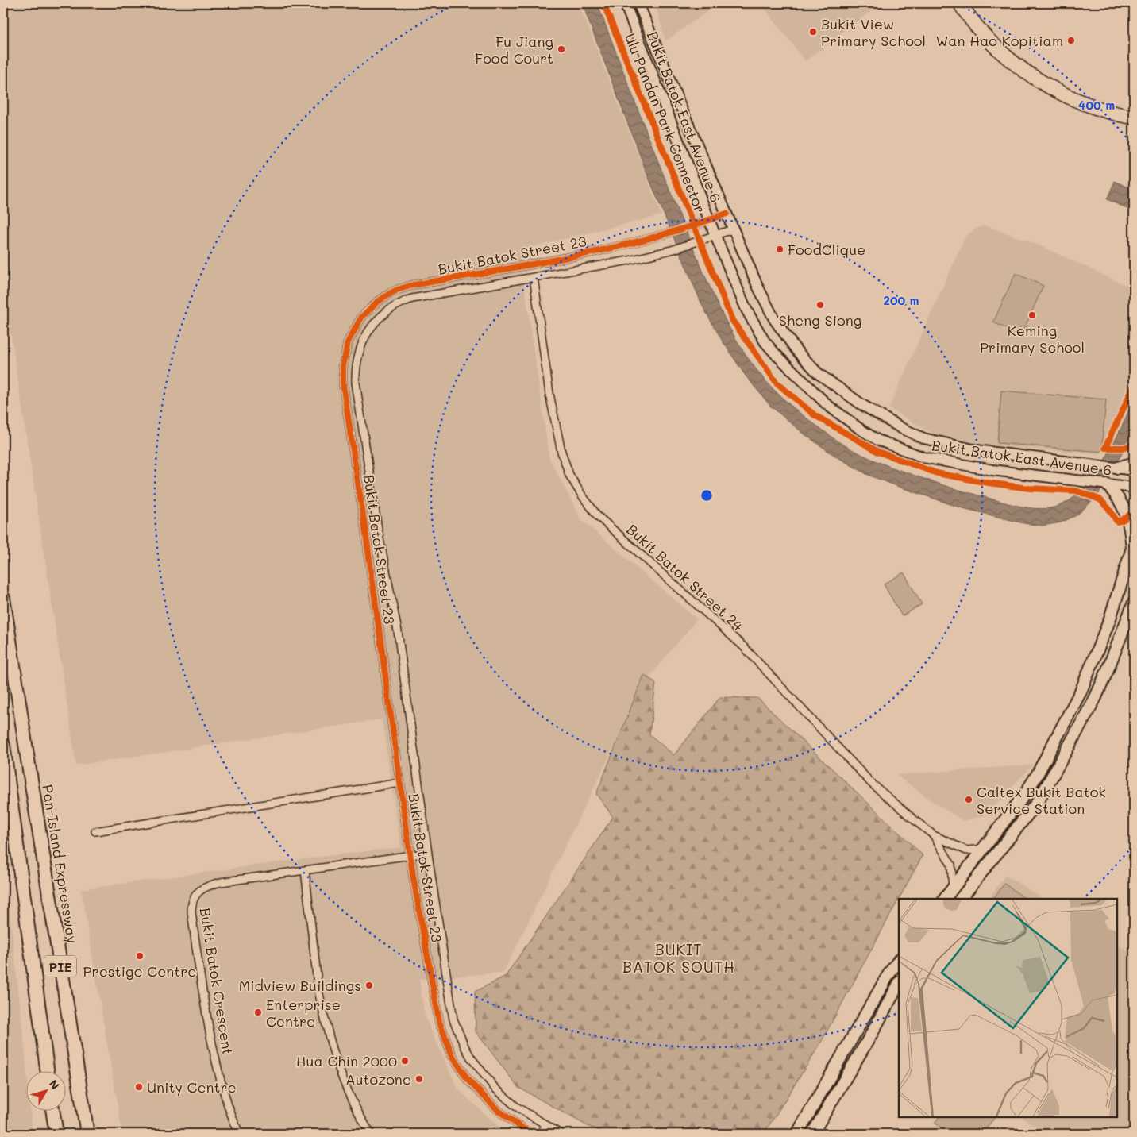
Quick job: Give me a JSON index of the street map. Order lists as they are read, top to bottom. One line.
{"streets":{"highway":["Pan-Island Expressway","PIE"],"main road":["Bukit Batok East Avenue 6"],"street":["Bukit Batok Street 23","Bukit Batok Street 24","Bukit Batok Crescent"],"cycle path":["Ulu Pandan Park Connector"]},"crossings":[["Bukit Batok East Avenue 6","Bukit Batok Street 23"],["Bukit Batok Street 23","Bukit Batok Street 24"],["Bukit Batok Street 23","Bukit Batok Crescent"]],"districts":["BUKIT BATOK SOUTH"],"places":["Bukit View Primary School","Wan Hao Kopitiam","Fu Jiang Food Court","FoodClique","Sheng Siong","Keming Primary School","Caltex Bukit Batok Service Station","Prestige Centre","Midview Buildings","Enterprise Centre","Hua Chin 2000","Autozone","Unity Centre"],"north":"top right","rings":["400 m","200 m"]}
